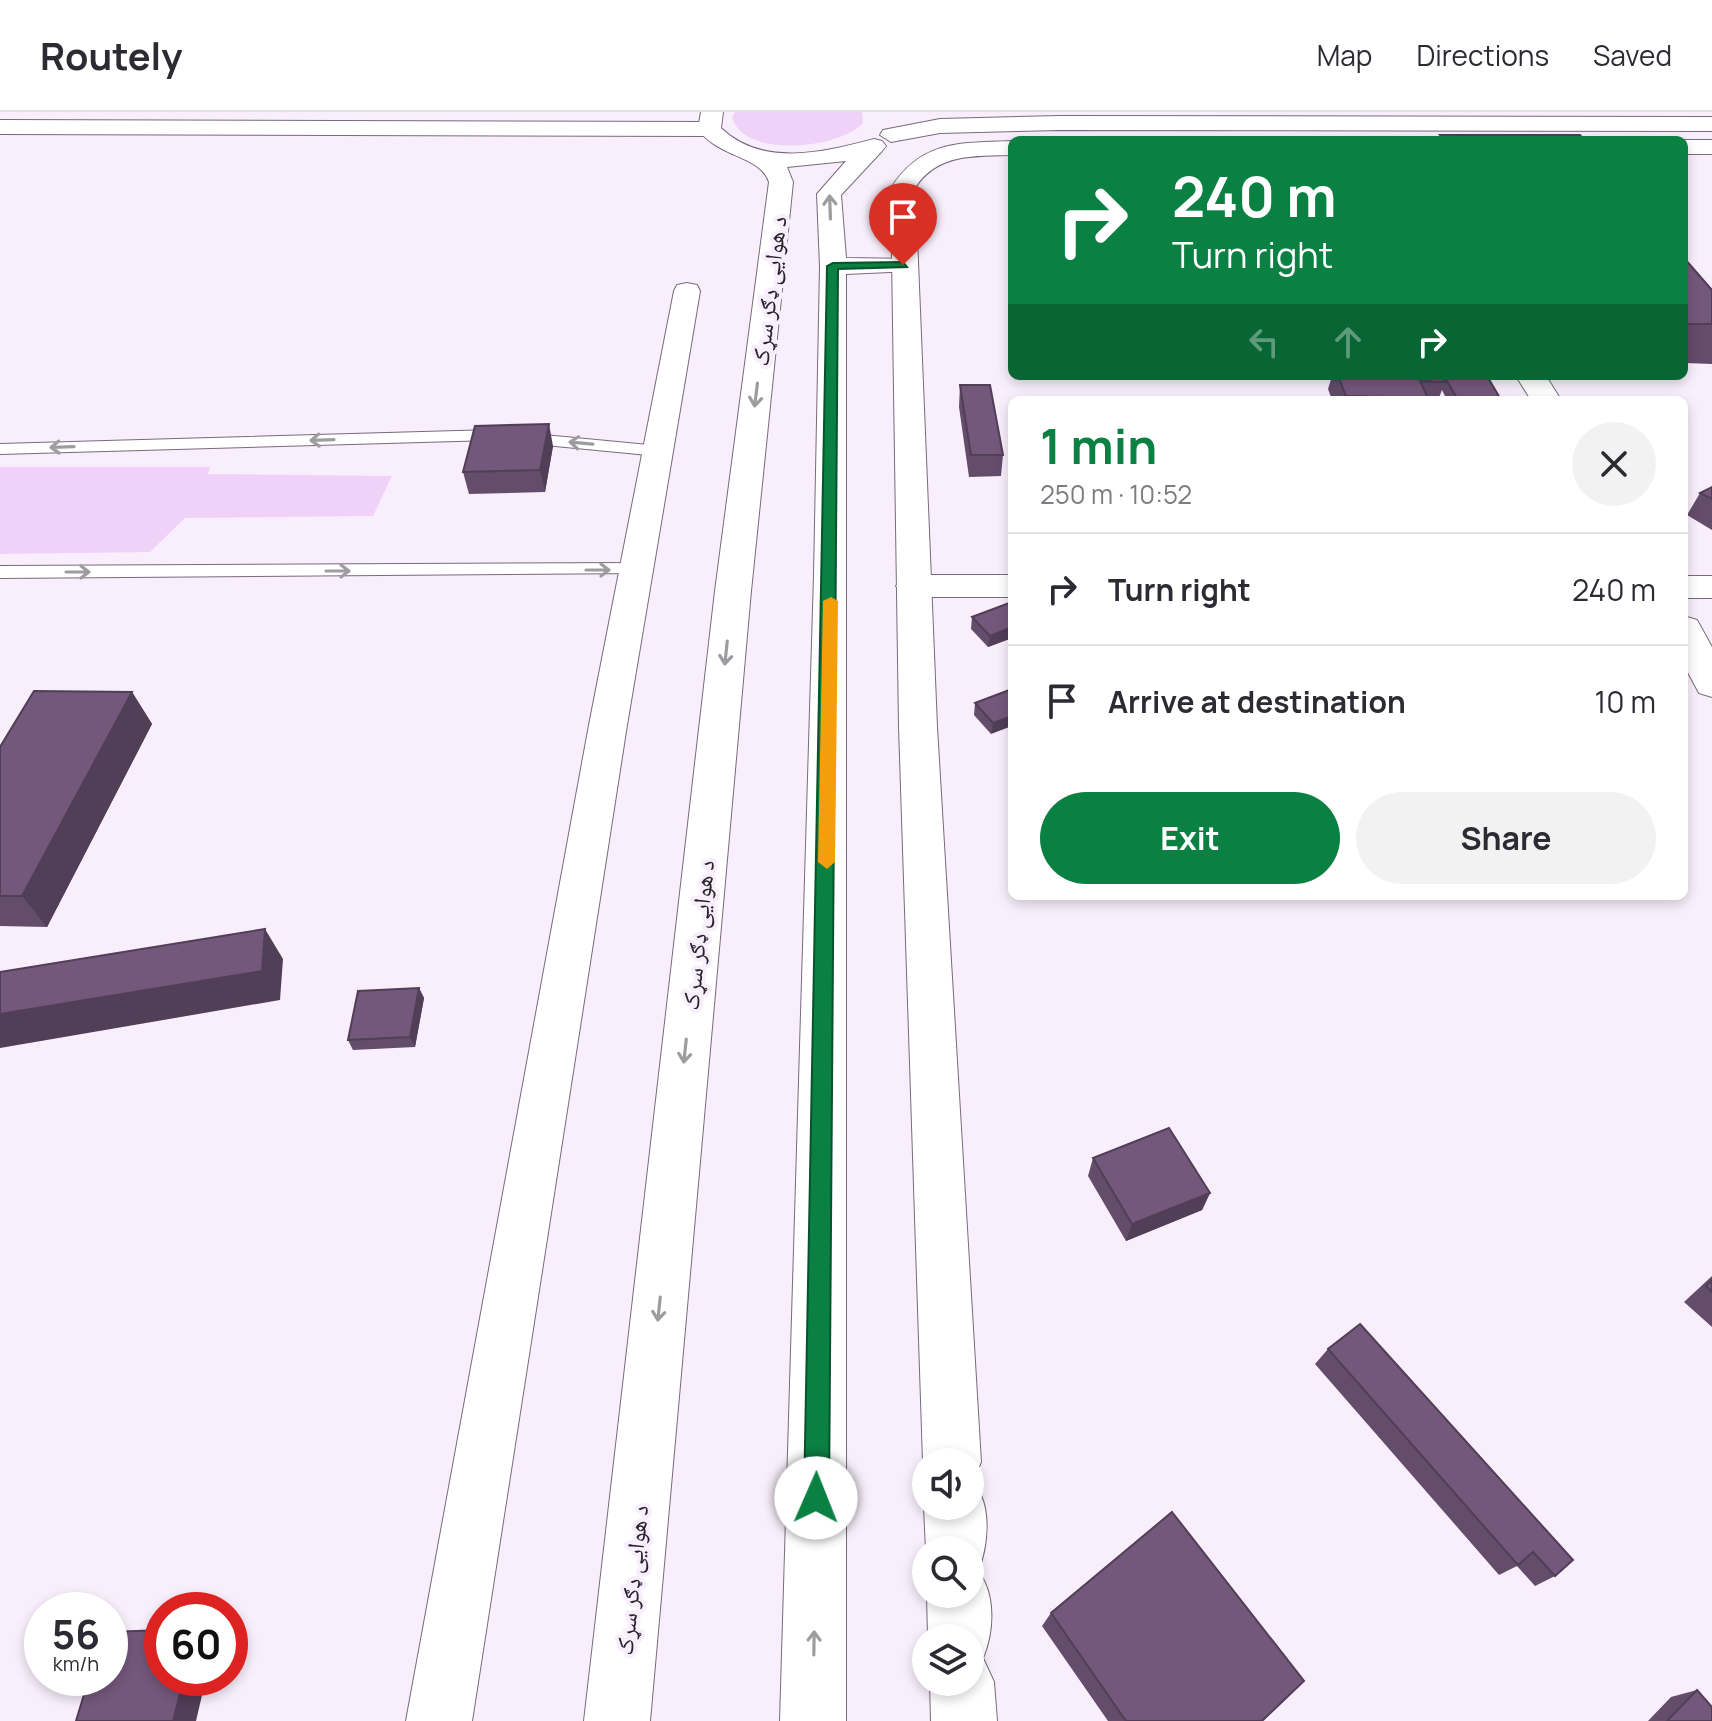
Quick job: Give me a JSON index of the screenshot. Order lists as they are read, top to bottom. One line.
{"streets":{"main road":["د هوایی ډګر سړک"]},"page":{"header":"Routely","nav":["Map","Directions","Saved"],"turn":["240 m","Turn right"],"heading":["1 min","250 m · 10:52"],"list":[{"name":"Turn right","value":"240 m"},{"name":"Arrive at destination","value":"10 m"}],"buttons":["Exit","Share"],"speed":"56 km/h","limit":"60"}}
